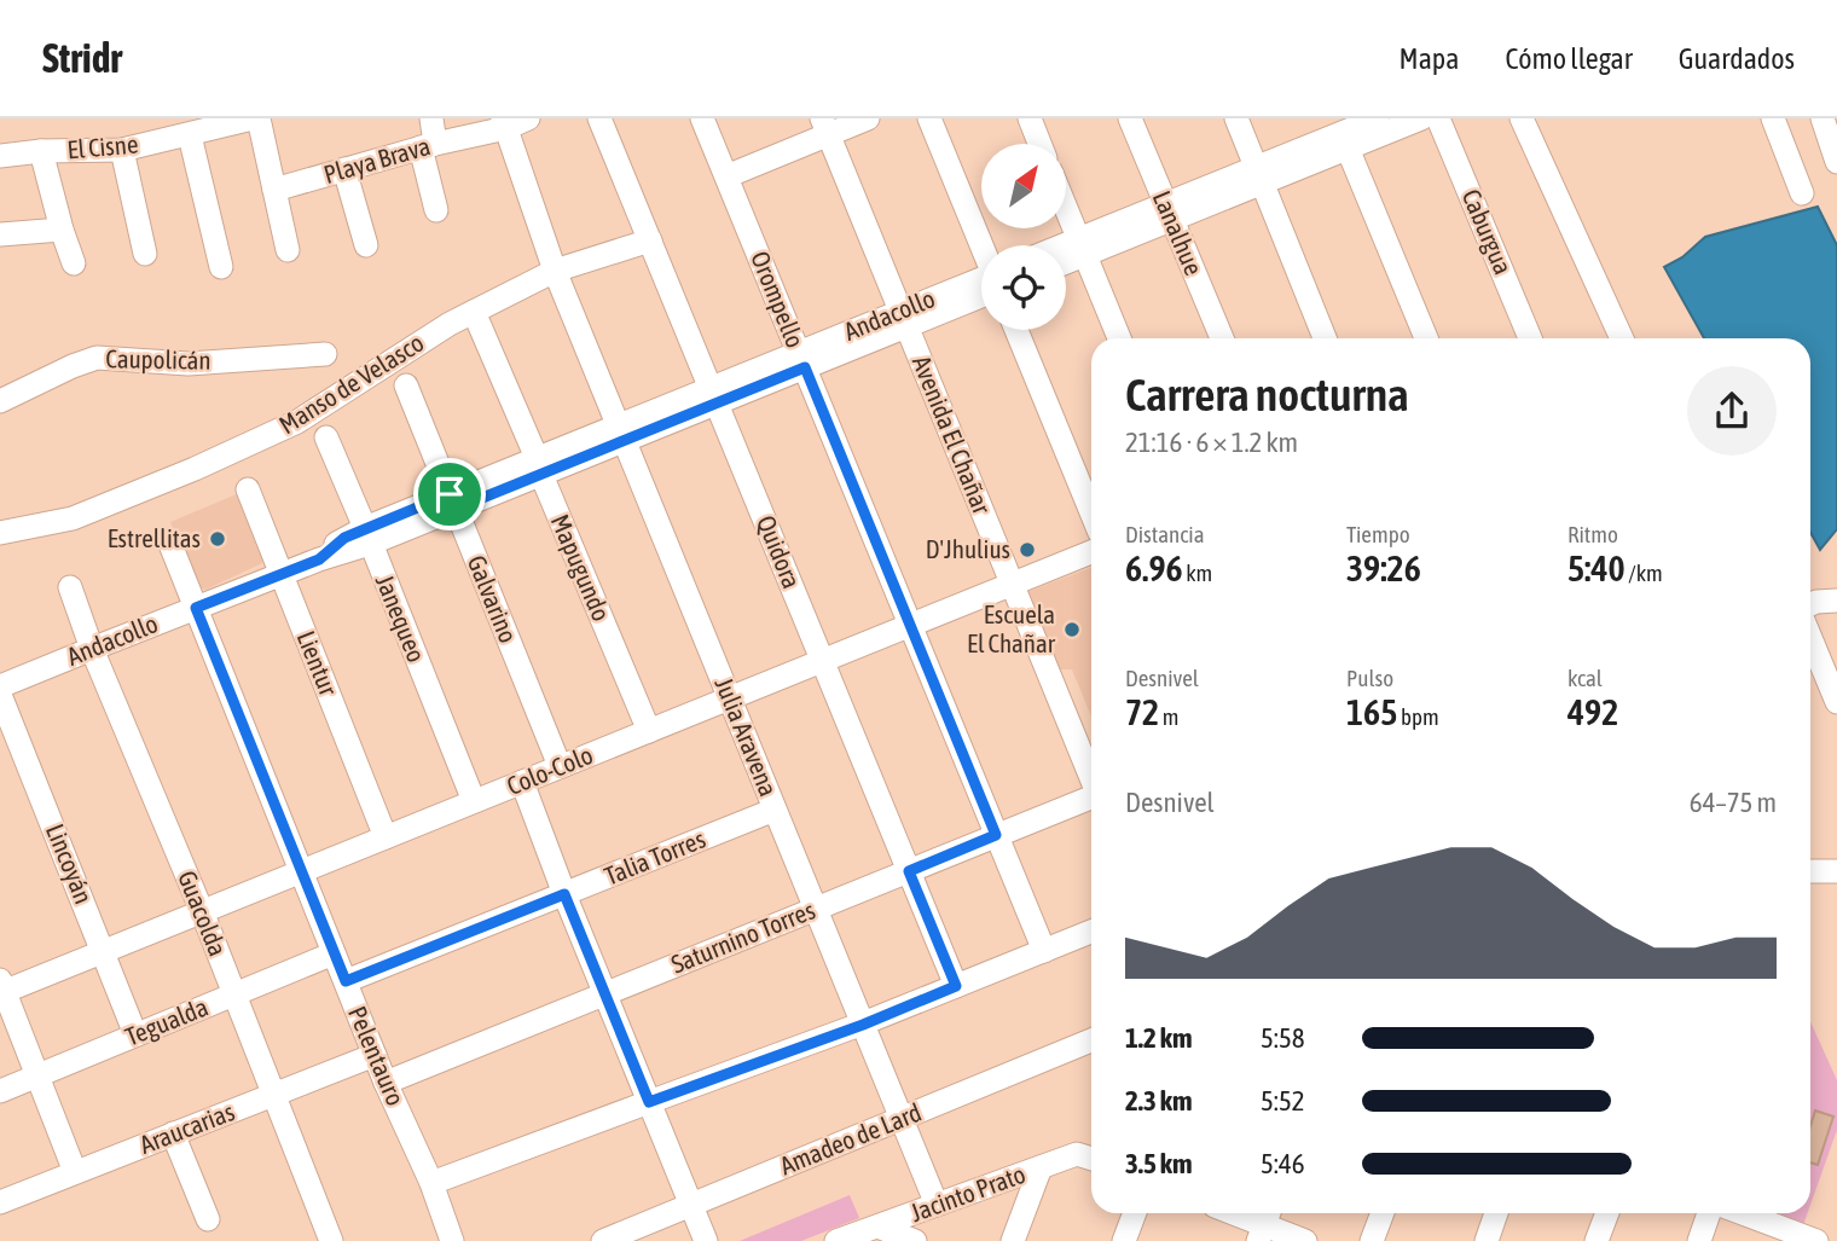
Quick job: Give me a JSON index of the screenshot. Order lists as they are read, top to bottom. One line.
{"streets":{"street":["El Cisne","Playa Brava","Caburgua","Lanalhue","Orompello","Andacollo","Caupolicán","Manso de Velasco","Avenida El Chañar","Quidora","Mapugundo","Galvarino","Janequeo","Lientur","Julia Aravena","Colo-Colo","Talia Torres","Lincoyán","Guacolda","Saturnino Torres","Tegualda","Pelentauro","Araucarias","Amadeo de Lard","Jacinto Prato"]},"crossings":[["Playa Brava","Julia Aravena"],["Orompello","Andacollo"],["Orompello","Colo-Colo"],["Orompello","Saturnino Torres"],["Andacollo","Avenida El Chañar"],["Andacollo","Quidora"],["Andacollo","Mapugundo"],["Andacollo","Galvarino"],["Andacollo","Janequeo"],["Andacollo","Lientur"],["Andacollo","Julia Aravena"],["Andacollo","Guacolda"],["Andacollo","Pelentauro"],["Manso de Velasco","Quidora"],["Manso de Velasco","Mapugundo"],["Manso de Velasco","Julia Aravena"],["Avenida El Chañar","Colo-Colo"],["Quidora","Colo-Colo"],["Quidora","Saturnino Torres"],["Mapugundo","Colo-Colo"],["Galvarino","Colo-Colo"],["Janequeo","Colo-Colo"],["Lientur","Colo-Colo"],["Julia Aravena","Colo-Colo"],["Julia Aravena","Talia Torres"],["Julia Aravena","Saturnino Torres"],["Julia Aravena","Amadeo de Lard"],["Julia Aravena","Jacinto Prato"],["Colo-Colo","Lincoyán"],["Colo-Colo","Guacolda"],["Colo-Colo","Pelentauro"],["Talia Torres","Pelentauro"],["Lincoyán","Tegualda"],["Guacolda","Tegualda"],["Guacolda","Araucarias"],["Saturnino Torres","Pelentauro"],["Tegualda","Pelentauro"],["Pelentauro","Araucarias"]],"places":["Estrellitas","D'Jhulius","Escuela El Chañar"],"north":"top right","page":{"header":"Stridr","nav":["Mapa","Cómo llegar","Guardados"],"heading":["Carrera nocturna","21:16 · 6 × 1.2 km"],"stats":[["Distancia","6.96 km"],["Tiempo","39:26"],["Ritmo","5:40 /km"],["Desnivel","72 m"],["Pulso","165 bpm"],["kcal","492"]],"chart":["Desnivel","64–75 m"],"list":[{"name":"1.2 km","note":"5:58"},{"name":"2.3 km","note":"5:52"},{"name":"3.5 km","note":"5:46"}]}}
